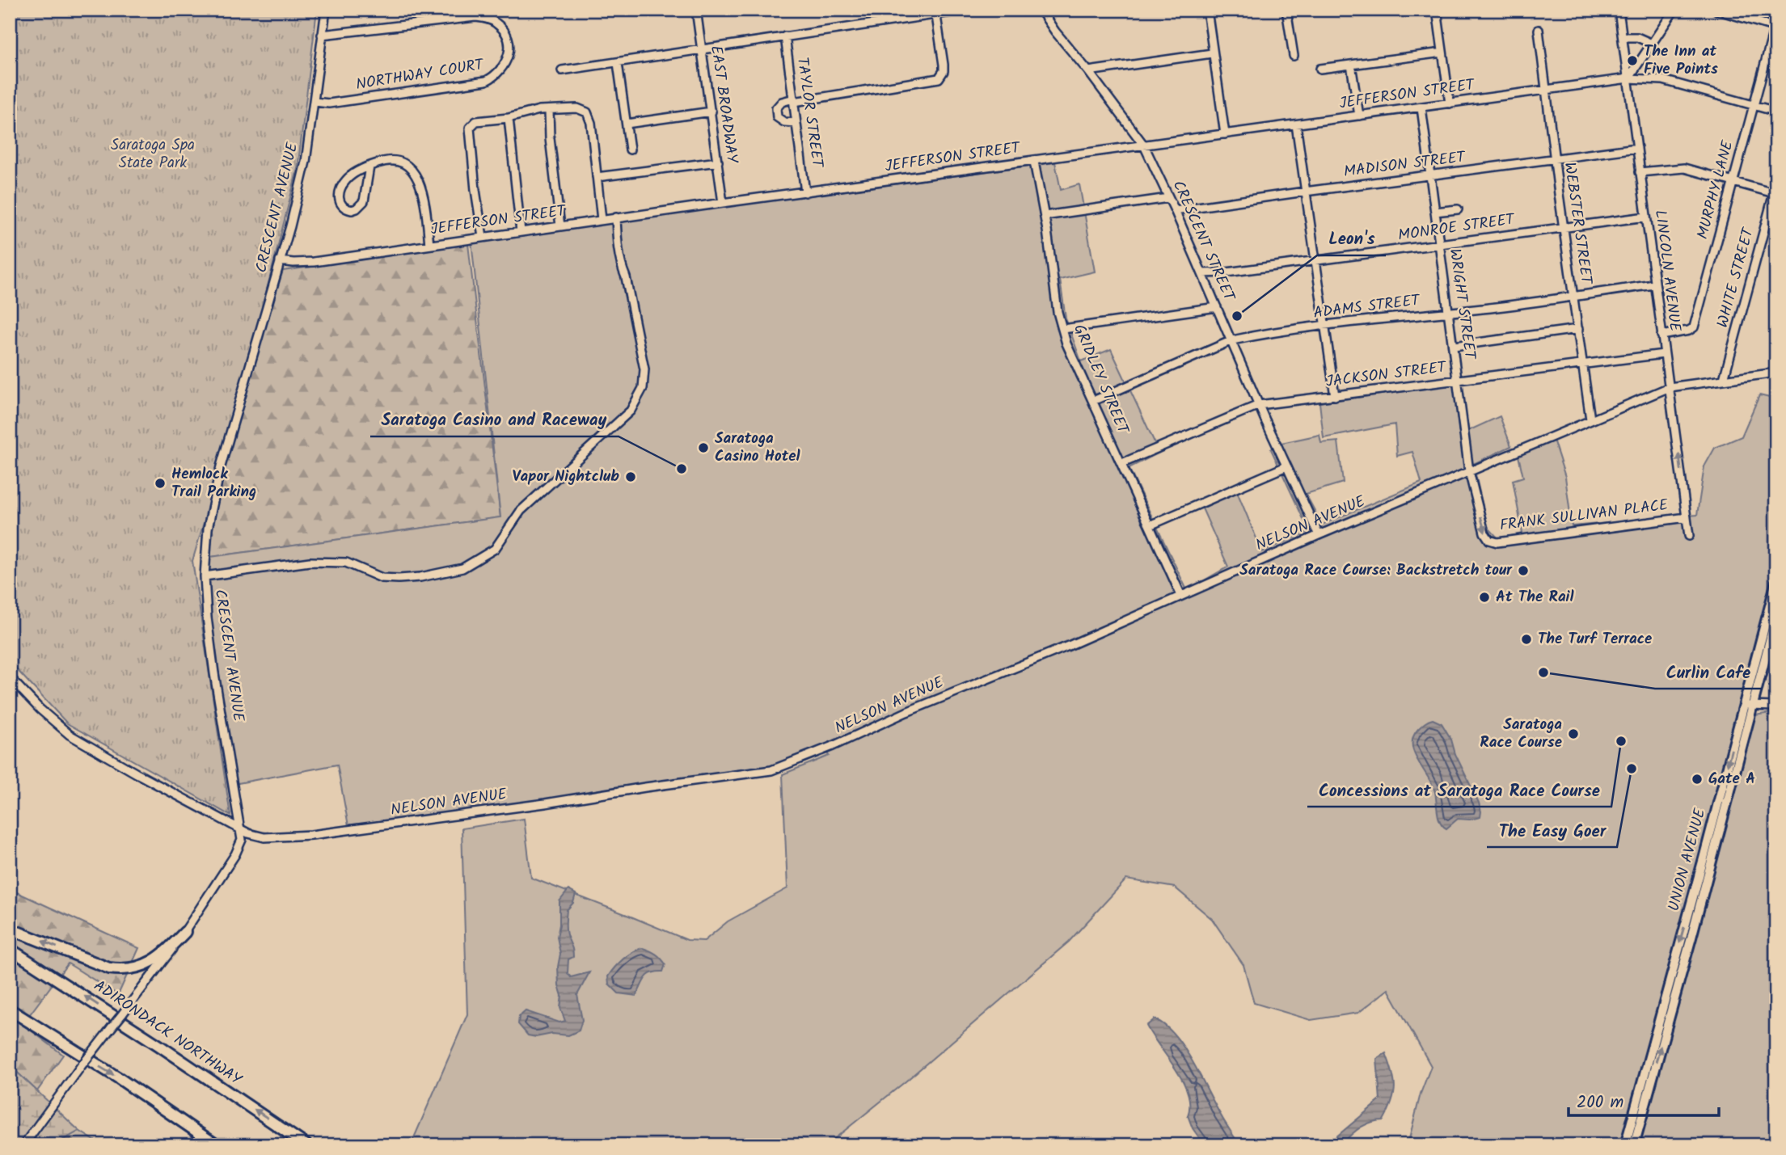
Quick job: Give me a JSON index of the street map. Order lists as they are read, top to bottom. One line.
{"streets":{"highway":["ADIRONDACK NORTHWAY"],"main road":["UNION AVENUE"],"street":["NORTHWAY COURT","JEFFERSON STREET","EAST BROADWAY","TAYLOR STREET","MADISON STREET","MURPHY LANE","CRESCENT AVENUE","WEBSTER STREET","MONROE STREET","CRESCENT STREET","LINCOLN AVENUE","WHITE STREET","WRIGHT STREET","ADAMS STREET","JACKSON STREET","GRIDLEY STREET","FRANK SULLIVAN PLACE","NELSON AVENUE"]},"crossings":[["NORTHWAY COURT","CRESCENT AVENUE"],["JEFFERSON STREET","EAST BROADWAY"],["JEFFERSON STREET","TAYLOR STREET"],["JEFFERSON STREET","MURPHY LANE"],["JEFFERSON STREET","CRESCENT AVENUE"],["JEFFERSON STREET","WEBSTER STREET"],["JEFFERSON STREET","CRESCENT STREET"],["JEFFERSON STREET","LINCOLN AVENUE"],["JEFFERSON STREET","WRIGHT STREET"],["JEFFERSON STREET","GRIDLEY STREET"],["MADISON STREET","WEBSTER STREET"],["MADISON STREET","CRESCENT STREET"],["MADISON STREET","LINCOLN AVENUE"],["MADISON STREET","WRIGHT STREET"],["MURPHY LANE","LINCOLN AVENUE"],["CRESCENT AVENUE","NELSON AVENUE"],["WEBSTER STREET","MONROE STREET"],["WEBSTER STREET","ADAMS STREET"],["WEBSTER STREET","JACKSON STREET"],["WEBSTER STREET","NELSON AVENUE"],["MONROE STREET","CRESCENT STREET"],["MONROE STREET","LINCOLN AVENUE"],["MONROE STREET","WRIGHT STREET"],["CRESCENT STREET","ADAMS STREET"],["CRESCENT STREET","JACKSON STREET"],["CRESCENT STREET","NELSON AVENUE"],["LINCOLN AVENUE","ADAMS STREET"],["LINCOLN AVENUE","JACKSON STREET"],["LINCOLN AVENUE","FRANK SULLIVAN PLACE"],["LINCOLN AVENUE","NELSON AVENUE"],["WHITE STREET","NELSON AVENUE"],["WRIGHT STREET","ADAMS STREET"],["WRIGHT STREET","JACKSON STREET"],["WRIGHT STREET","FRANK SULLIVAN PLACE"],["WRIGHT STREET","NELSON AVENUE"],["ADAMS STREET","GRIDLEY STREET"],["JACKSON STREET","GRIDLEY STREET"],["GRIDLEY STREET","NELSON AVENUE"],["FRANK SULLIVAN PLACE","NELSON AVENUE"]],"one_way":["FRANK SULLIVAN PLACE"],"parks":["Saratoga Spa State Park"],"places":["The Inn at Five Points","Leon's","Saratoga Casino Hotel","Saratoga Casino and Raceway","Vapor Nightclub","Hemlock Trail Parking","Saratoga Race Course: Backstretch tour","At The Rail","The Turf Terrace","Curlin Cafe","Saratoga Race Course","Concessions at Saratoga Race Course","The Easy Goer","Gate A"],"scale_bar":"200 m"}
